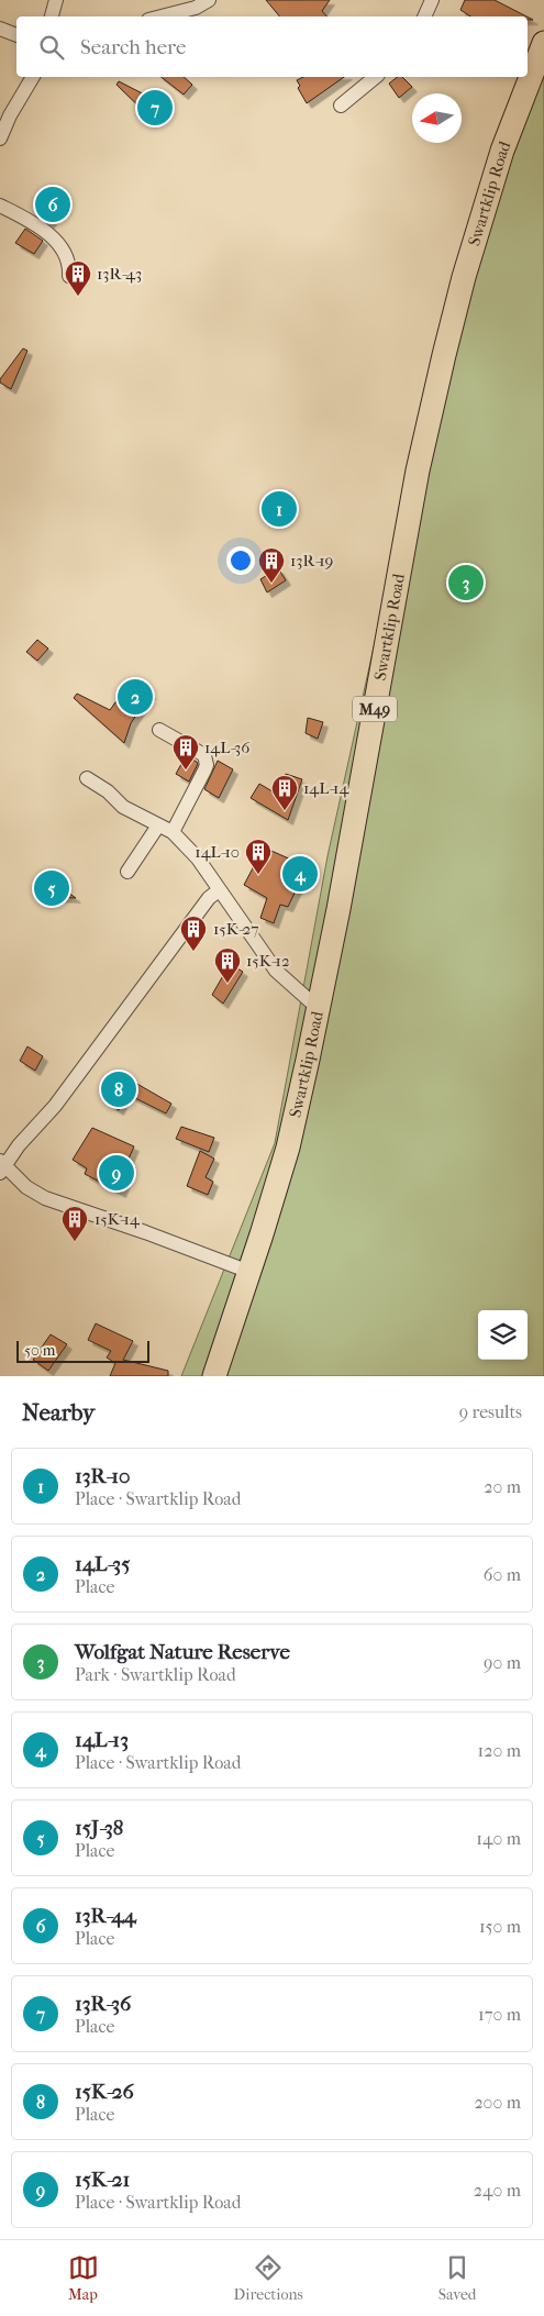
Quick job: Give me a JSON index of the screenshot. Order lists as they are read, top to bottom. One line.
{"streets":{"main road":["Swartklip Road","M49"]},"places":{"building":["13R-43","13R-19","14L-36","14L-14","14L-10","15K-27","15K-12","15K-14"]},"scale_bar":"50 m","north":"left","page":{"search":"Search here","pins":["7","6","1","3","2","4","5","8","9"],"scale":"50 m","heading":["Nearby","9 results"],"list":[{"mark":"1","name":"13R-10","note":"Place · Swartklip Road","value":"20 m"},{"mark":"2","name":"14L-35","note":"Place","value":"60 m"},{"mark":"3","name":"Wolfgat Nature Reserve","note":"Park · Swartklip Road","value":"90 m"},{"mark":"4","name":"14L-13","note":"Place · Swartklip Road","value":"120 m"},{"mark":"5","name":"15J-38","note":"Place","value":"140 m"},{"mark":"6","name":"13R-44","note":"Place","value":"150 m"},{"mark":"7","name":"13R-36","note":"Place","value":"170 m"},{"mark":"8","name":"15K-26","note":"Place","value":"200 m"},{"mark":"9","name":"15K-21","note":"Place · Swartklip Road","value":"240 m"}],"nav":["Map","Directions","Saved"]}}
